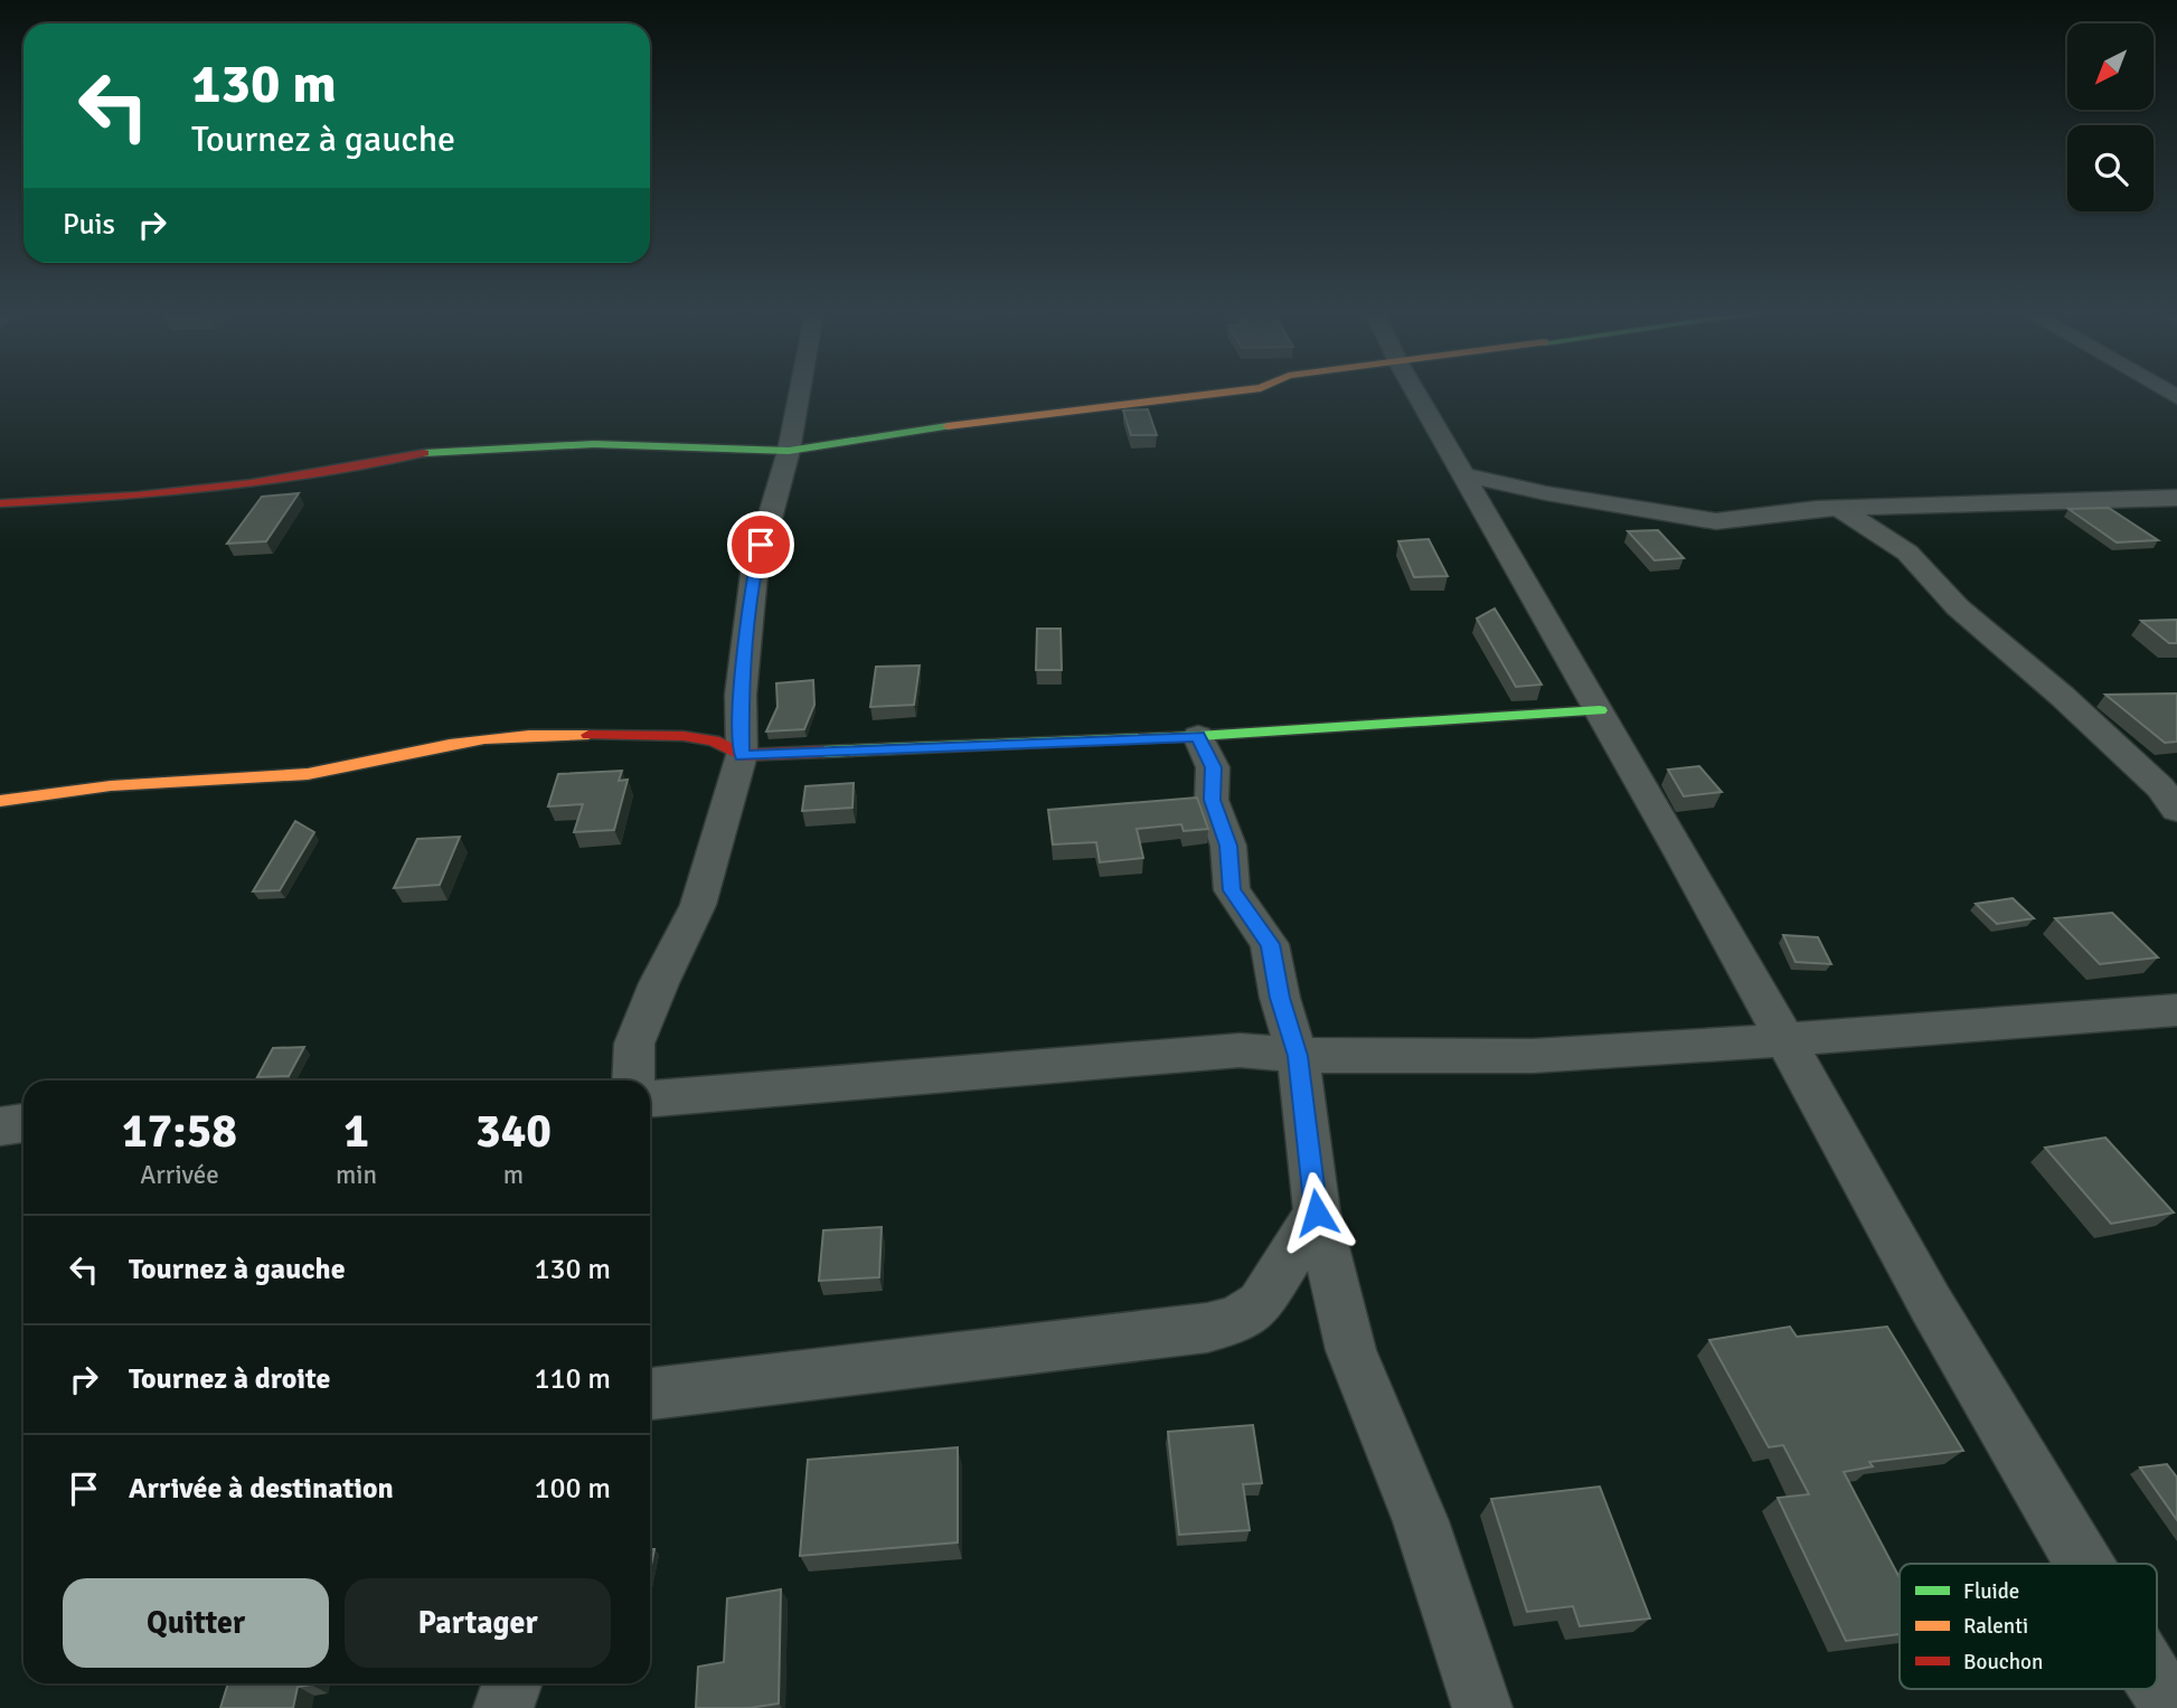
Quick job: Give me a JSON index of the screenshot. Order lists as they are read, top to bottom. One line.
{"legend":["Fluide","Ralenti","Bouchon"],"north":"bottom left","page":{"turn":["130 m","Tournez à gauche"],"then":"Puis","eta":["17:58","Arrivée","1","min","340","m"],"list":[{"name":"Tournez à gauche","value":"130 m"},{"name":"Tournez à droite","value":"110 m"},{"name":"Arrivée à destination","value":"100 m"}],"buttons":["Quitter","Partager"]}}
